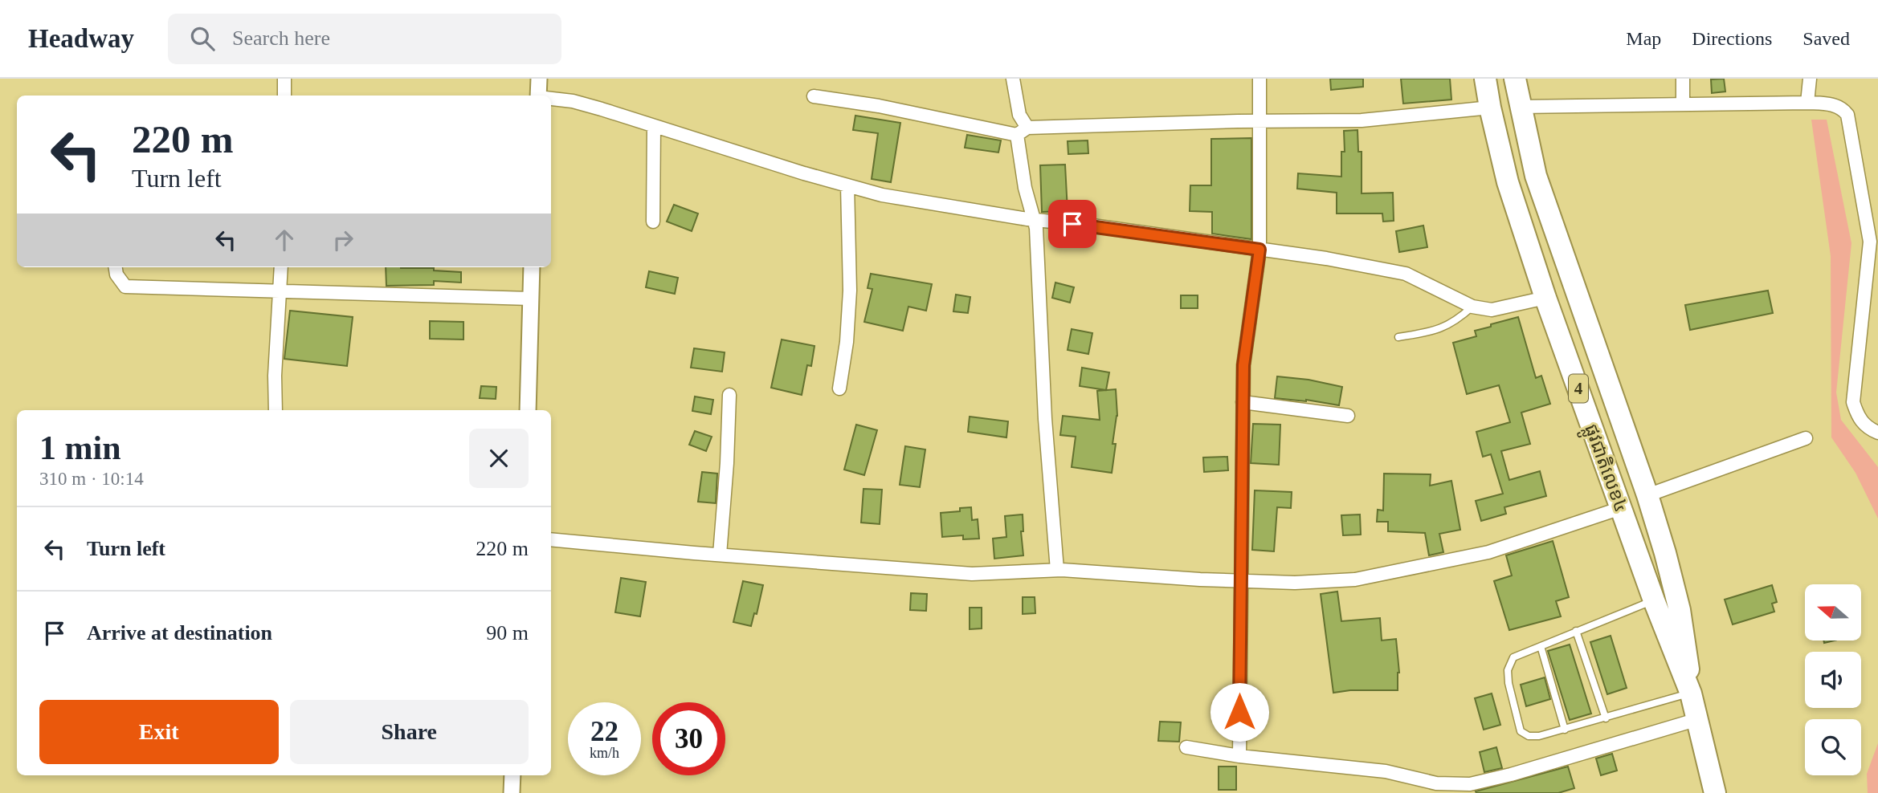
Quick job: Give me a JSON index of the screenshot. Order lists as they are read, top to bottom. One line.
{"streets":{"highway":["4","ផ្លូវជាតិលេខ៤"]},"north":"left","page":{"header":"Headway","search":"Search here","nav":["Map","Directions","Saved"],"turn":["220 m","Turn left"],"heading":["1 min","310 m · 10:14"],"list":[{"name":"Turn left","value":"220 m"},{"name":"Arrive at destination","value":"90 m"}],"buttons":["Exit","Share"],"speed":"22 km/h","limit":"30"}}
